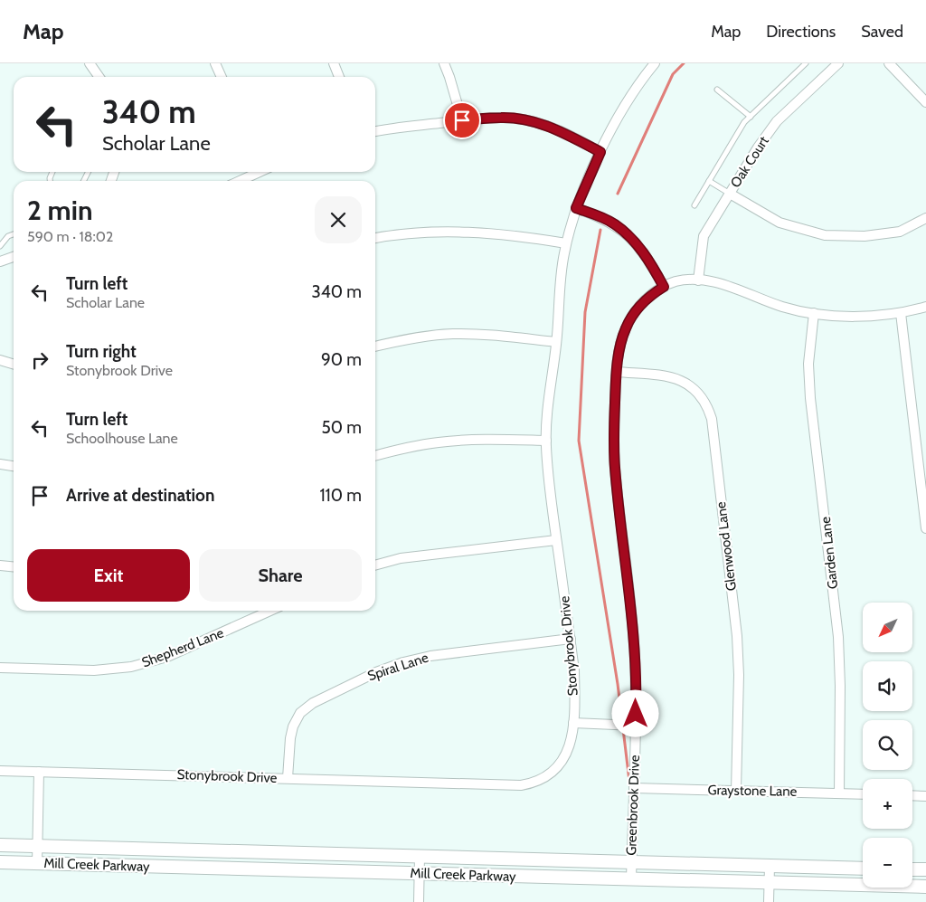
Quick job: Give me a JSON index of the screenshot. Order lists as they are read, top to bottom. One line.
{"streets":{"main road":["Mill Creek Parkway"],"street":["Oak Court","Glenwood Lane","Garden Lane","Stonybrook Drive","Shepherd Lane","Spiral Lane","Graystone Lane","Greenbrook Drive"]},"crossings":[["Oak Court","Greenbrook Drive"],["Glenwood Lane","Graystone Lane"],["Glenwood Lane","Greenbrook Drive"],["Garden Lane","Graystone Lane"],["Garden Lane","Greenbrook Drive"],["Stonybrook Drive","Spiral Lane"],["Graystone Lane","Greenbrook Drive"],["Greenbrook Drive","Mill Creek Parkway"]],"north":"bottom left","page":{"header":"Map","nav":["Map","Directions","Saved"],"turn":["340 m","Scholar Lane"],"heading":["2 min","590 m · 18:02"],"list":[{"name":"Turn left","note":"Scholar Lane","value":"340 m"},{"name":"Turn right","note":"Stonybrook Drive","value":"90 m"},{"name":"Turn left","note":"Schoolhouse Lane","value":"50 m"},{"name":"Arrive at destination","value":"110 m"}],"buttons":["Exit","Share"],"map_buttons":["+","−"]}}
